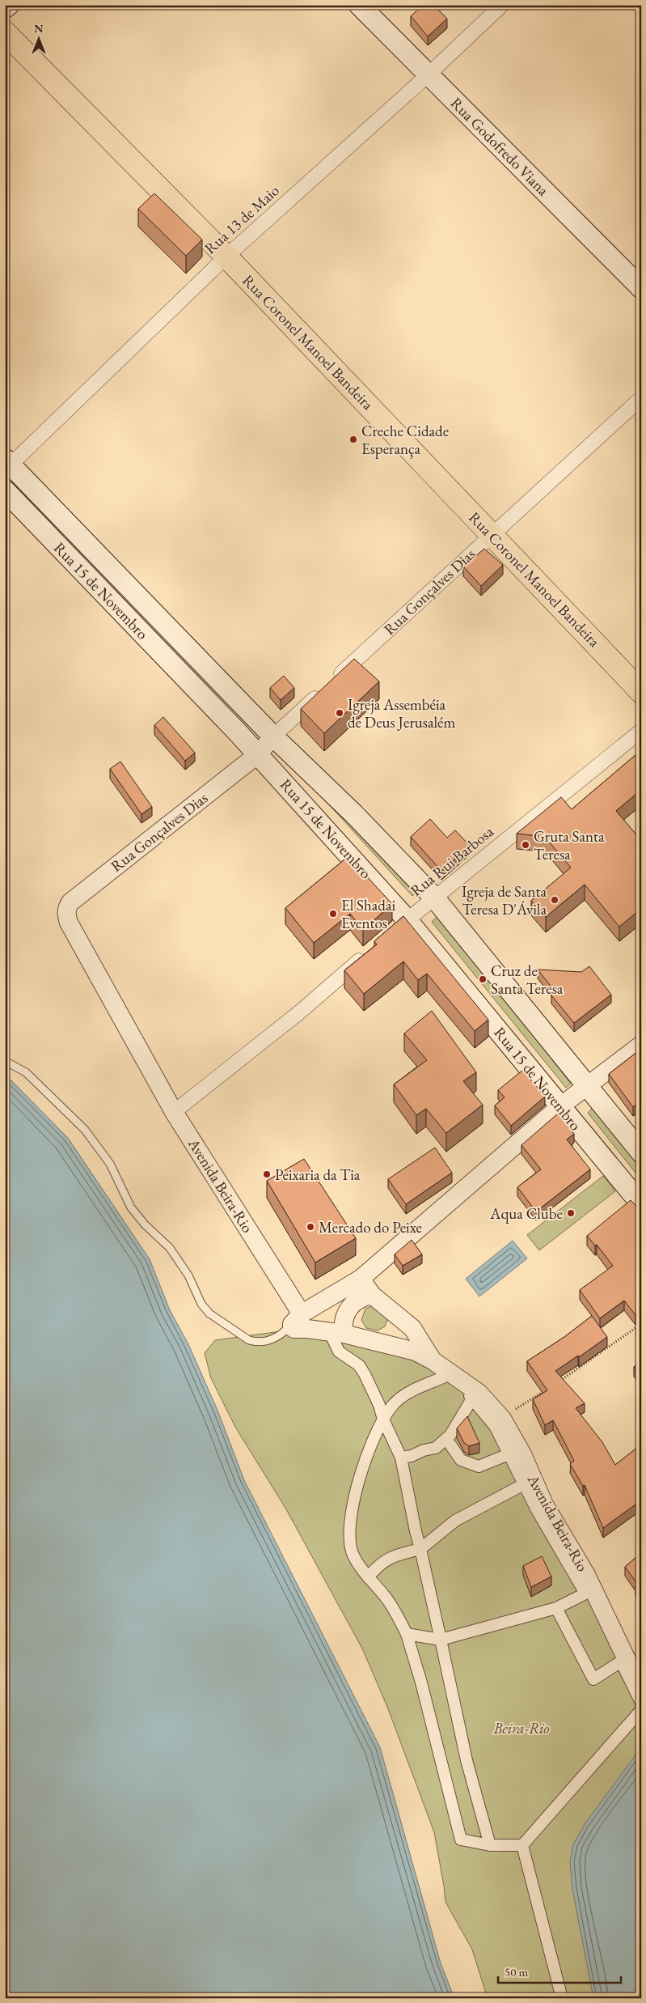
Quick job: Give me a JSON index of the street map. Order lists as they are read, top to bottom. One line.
{"streets":{"main road":["Rua Godofredo Viana","Rua Coronel Manoel Bandeira","Rua 15 de Novembro"],"street":["Rua 13 de Maio","Rua Gonçalves Dias","Rua Rui Barbosa","Avenida Beira-Rio"]},"crossings":[["Rua Godofredo Viana","Rua 13 de Maio"],["Rua 13 de Maio","Rua Coronel Manoel Bandeira"],["Rua 13 de Maio","Rua 15 de Novembro"],["Rua Coronel Manoel Bandeira","Rua Gonçalves Dias"],["Rua 15 de Novembro","Rua Gonçalves Dias"],["Rua 15 de Novembro","Rua Rui Barbosa"],["Rua Gonçalves Dias","Avenida Beira-Rio"]],"parks":["Beira-Rio"],"places":["Creche Cidade Esperança","Igreja Assembéia de Deus Jerusalém","Gruta Santa Teresa","Igreja de Santa Teresa D'Ávila","El Shadai Eventos","Cruz de Santa Teresa","Peixaria da Tia","Aqua Clube","Mercado do Peixe"],"scale_bar":"50 m","north":"top"}
